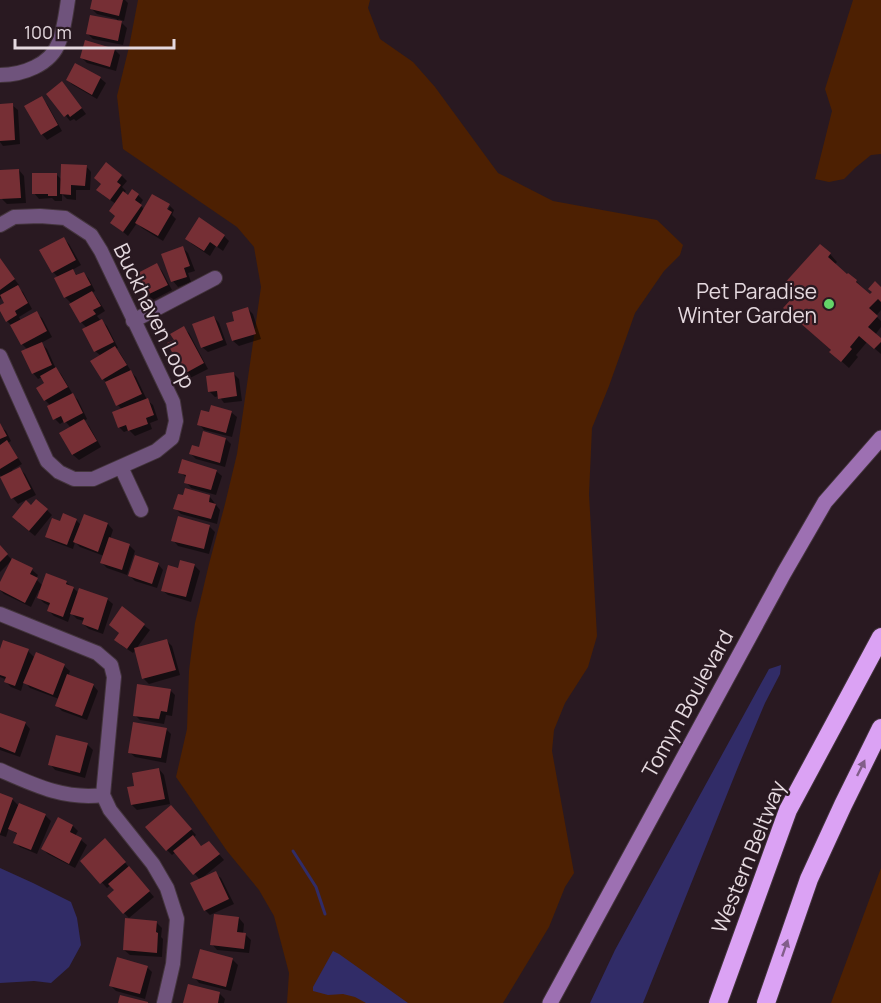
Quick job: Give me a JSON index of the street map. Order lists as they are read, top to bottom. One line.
{"streets":{"highway":["Western Beltway"],"street":["Buckhaven Loop","Tomyn Boulevard"]},"places":["Pet Paradise Winter Garden"],"scale_bar":"100 m"}
